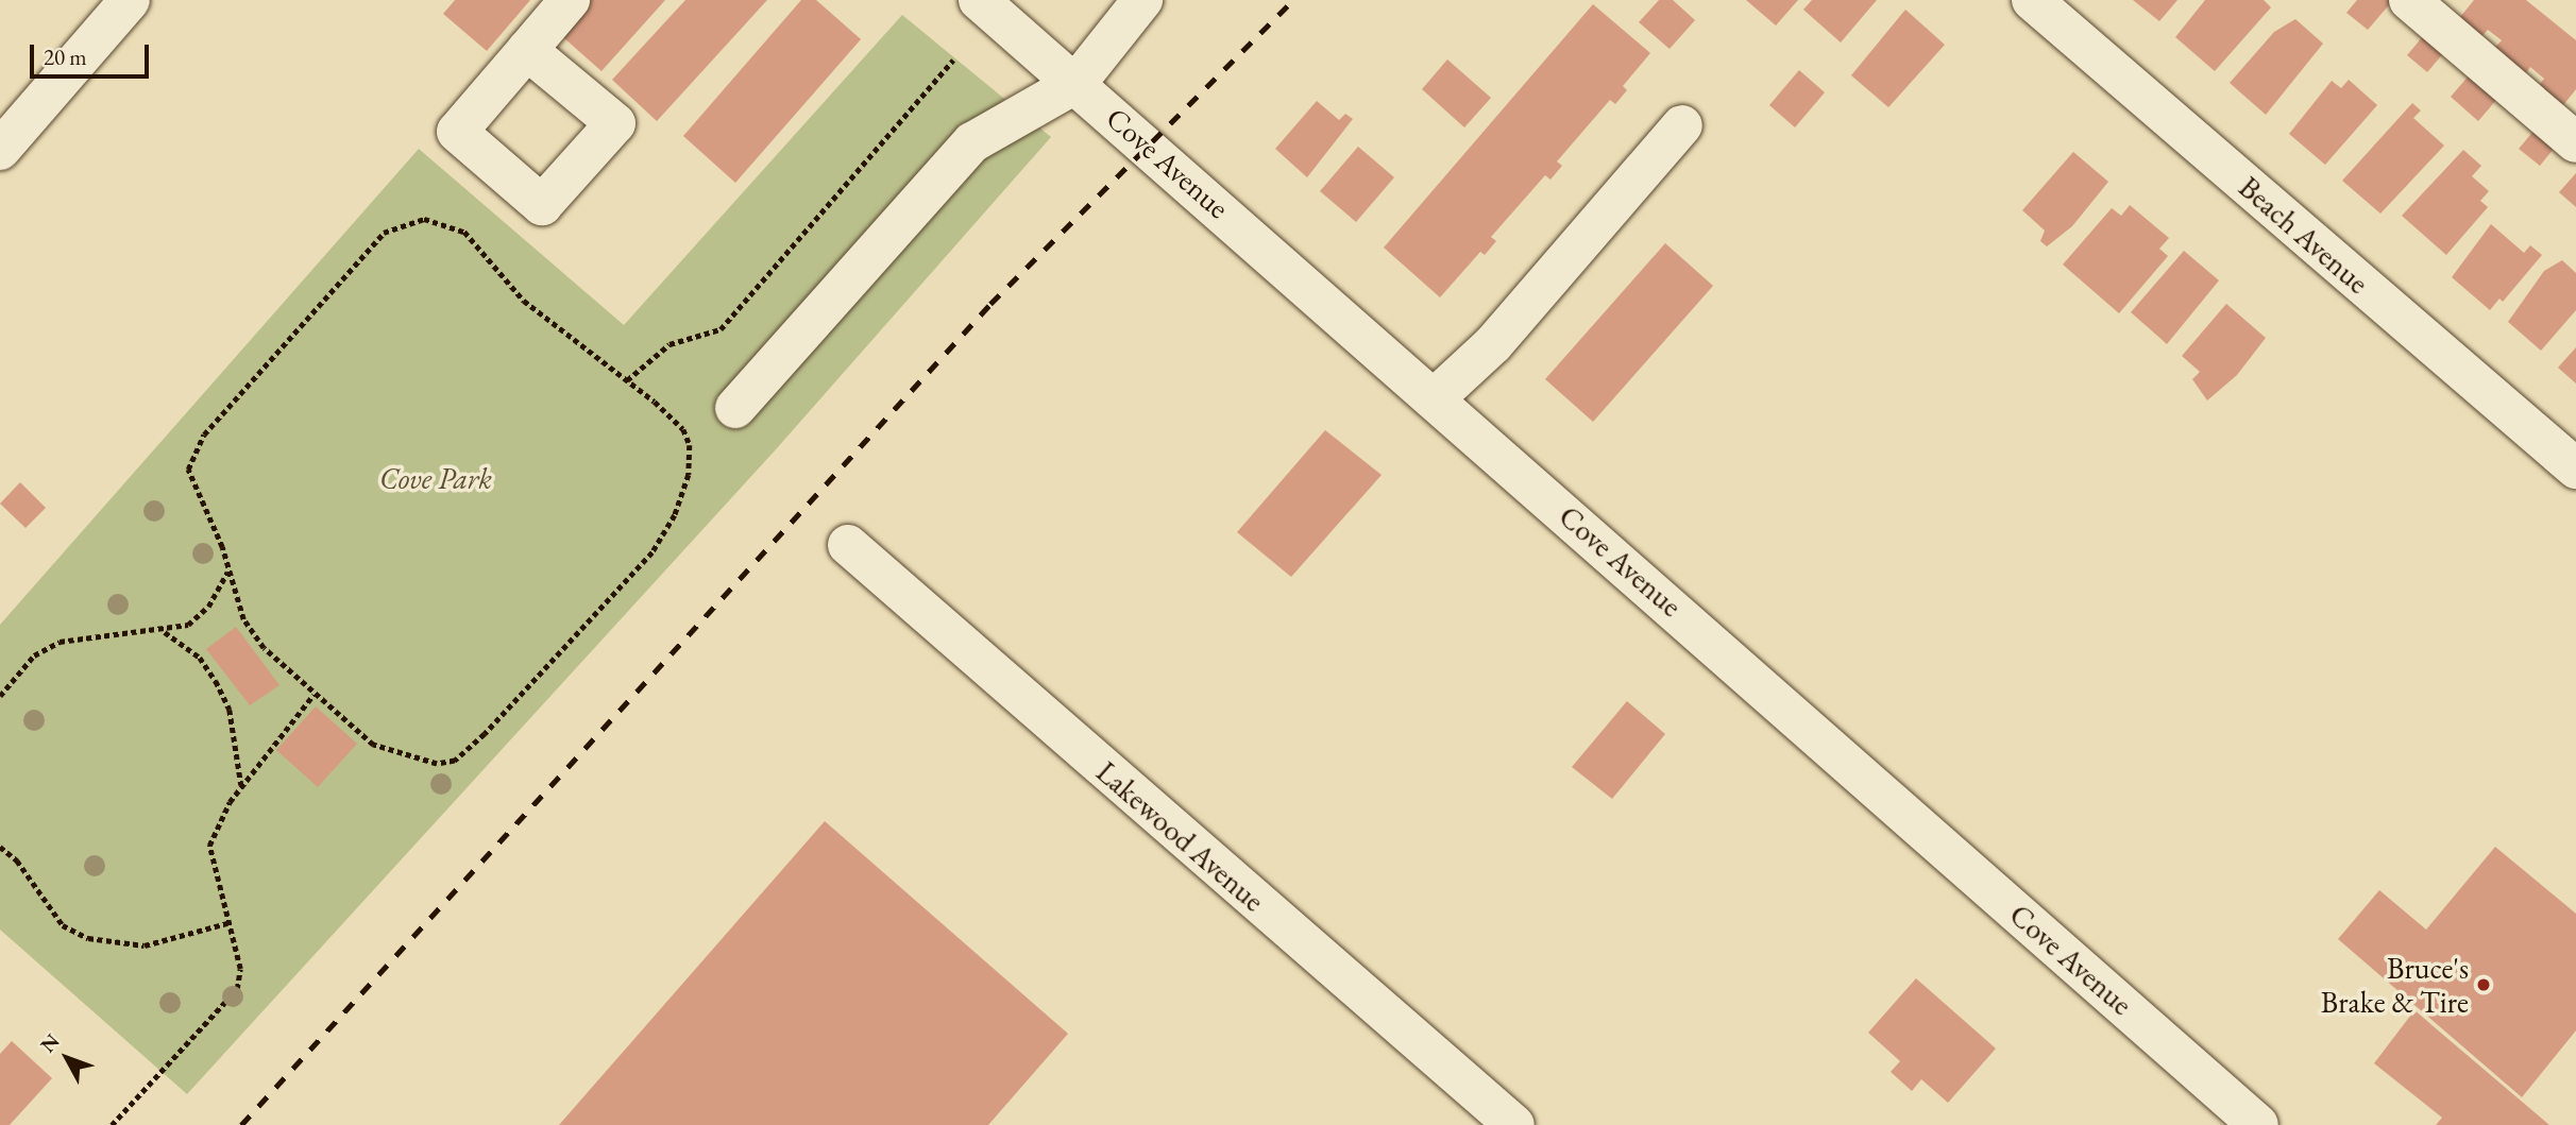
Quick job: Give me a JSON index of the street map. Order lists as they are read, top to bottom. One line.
{"streets":{"street":["Cove Avenue","Beach Avenue","Lakewood Avenue"]},"parks":["Cove Park"],"places":["Bruce's Brake & Tire"],"scale_bar":"20 m","north":"top left"}
